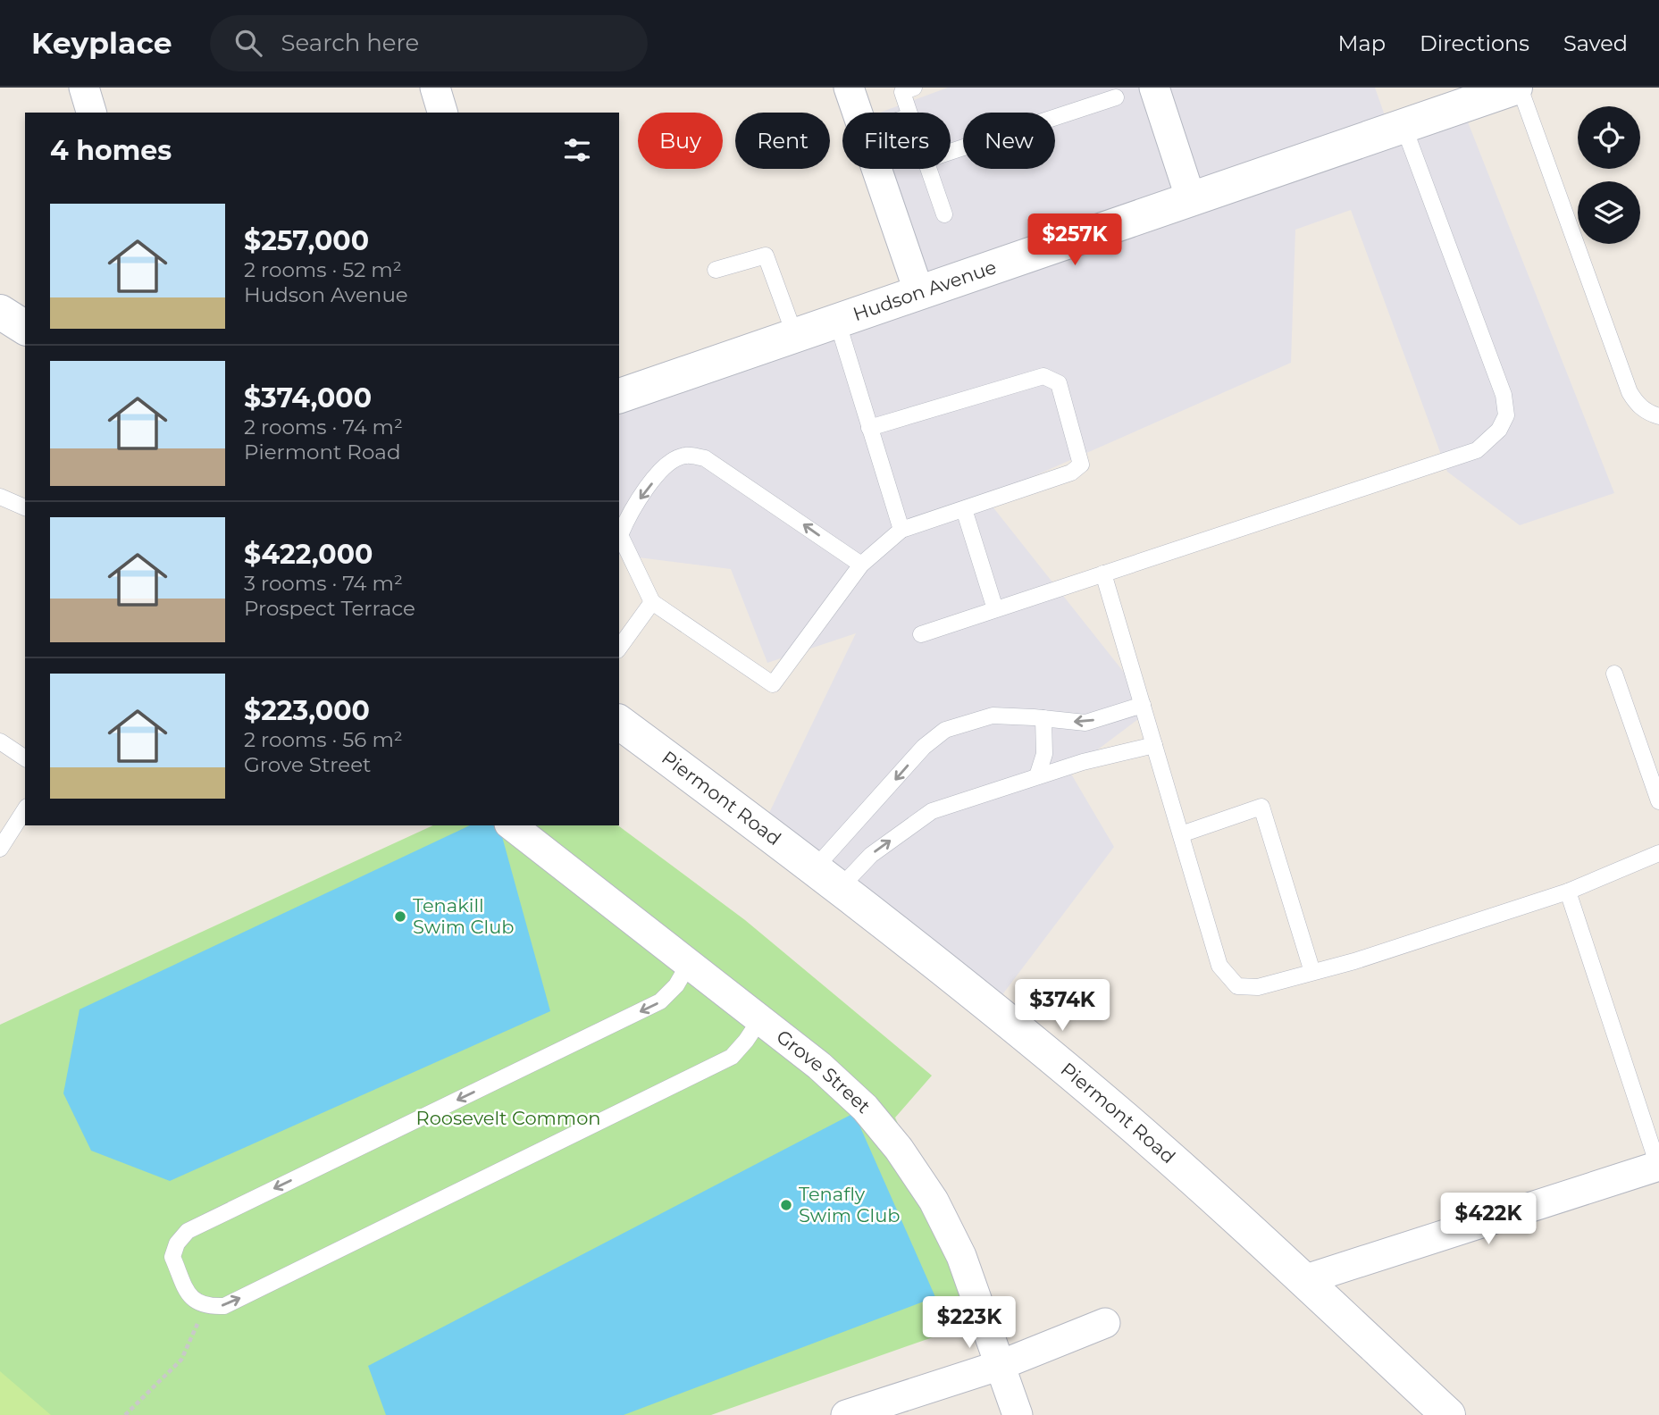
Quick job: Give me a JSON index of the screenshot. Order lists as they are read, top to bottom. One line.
{"streets":{"street":["Hudson Avenue","Piermont Road","Grove Street"]},"parks":["Roosevelt Common"],"places":["Tenakill Swim Club","Tenafly Swim Club"],"page":{"header":"Keyplace","search":"Search here","nav":["Map","Directions","Saved"],"chip":["Buy","Rent","Filters","New"],"heading":"4 homes","list":[{"name":"$257,000","note":"2 rooms · 52 m² · Hudson Avenue"},{"name":"$374,000","note":"2 rooms · 74 m² · Piermont Road"},{"name":"$422,000","note":"3 rooms · 74 m² · Prospect Terrace"},{"name":"$223,000","note":"2 rooms · 56 m² · Grove Street"}],"price":["$257K","$374K","$422K","$223K"]}}
